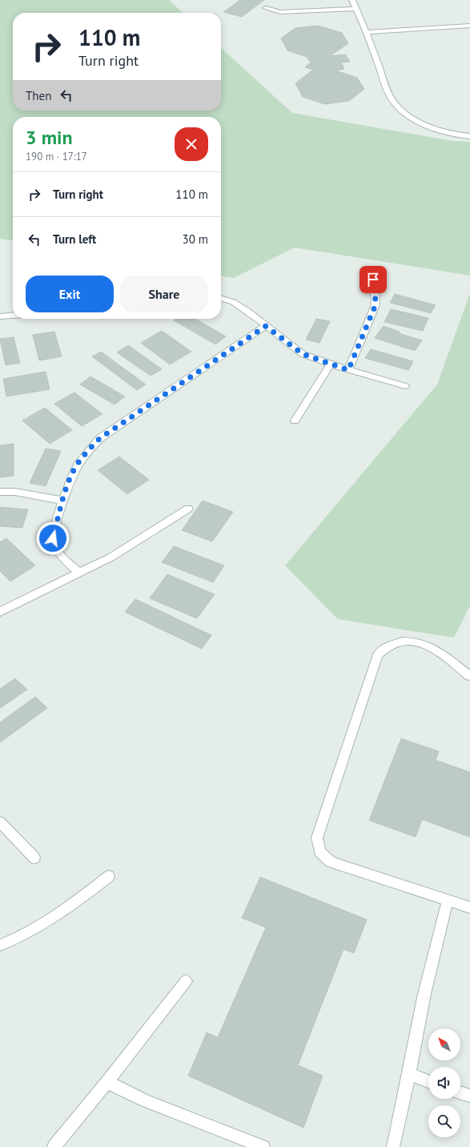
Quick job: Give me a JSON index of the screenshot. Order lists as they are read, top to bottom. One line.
{"north":"top left","page":{"turn":["110 m","Turn right"],"then":"Then","heading":["3 min","190 m · 17:17"],"list":[{"name":"Turn right","value":"110 m"},{"name":"Turn left","value":"30 m"}],"buttons":["Exit","Share"]}}
